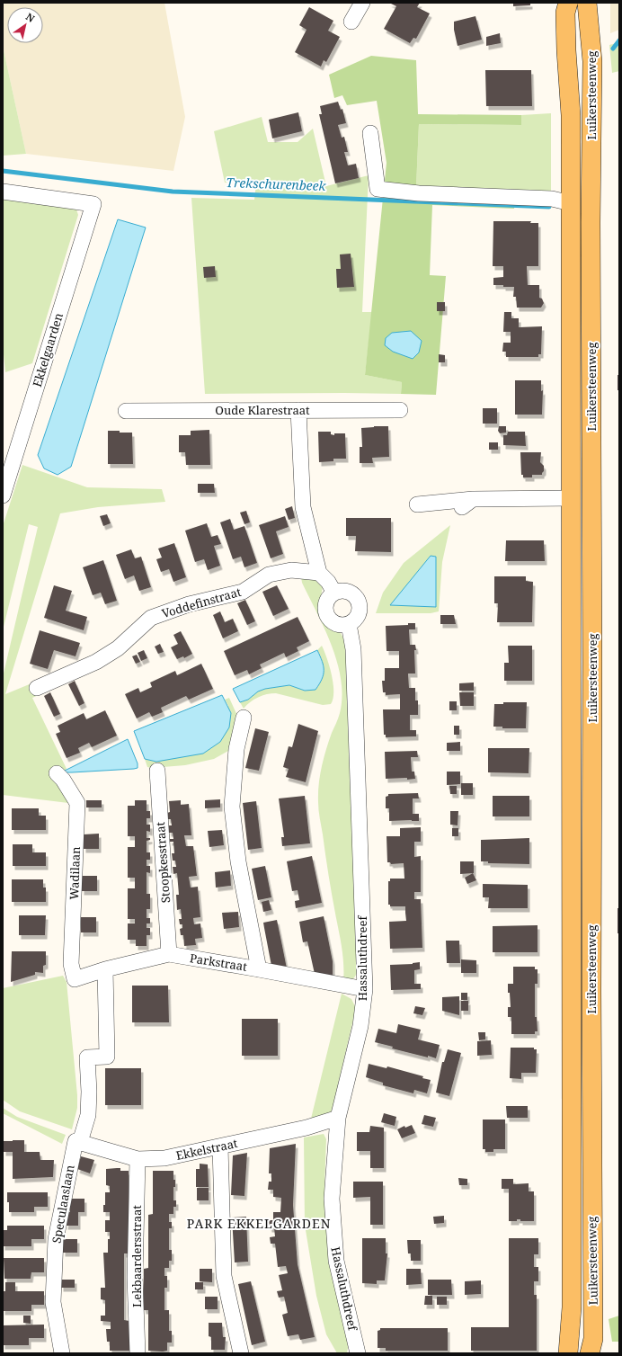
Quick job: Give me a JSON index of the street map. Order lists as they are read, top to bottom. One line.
{"streets":{"main road":["Luikersteenweg"],"street":["Ekkelgaarden","Oude Klarestraat","Voddefinstraat","Stoopkesstraat","Wadilaan","Hassaluthdreef","Parkstraat","Ekkelstraat","Speculaaslaan","Lekbaardersstraat"]},"crossings":[["Stoopkesstraat","Parkstraat"],["Wadilaan","Parkstraat"],["Hassaluthdreef","Parkstraat"],["Hassaluthdreef","Ekkelstraat"],["Parkstraat","Speculaaslaan"],["Ekkelstraat","Speculaaslaan"],["Ekkelstraat","Lekbaardersstraat"]],"districts":["PARK EKKELGARDEN"],"water":["Trekschurenbeek"],"north":"top right"}
